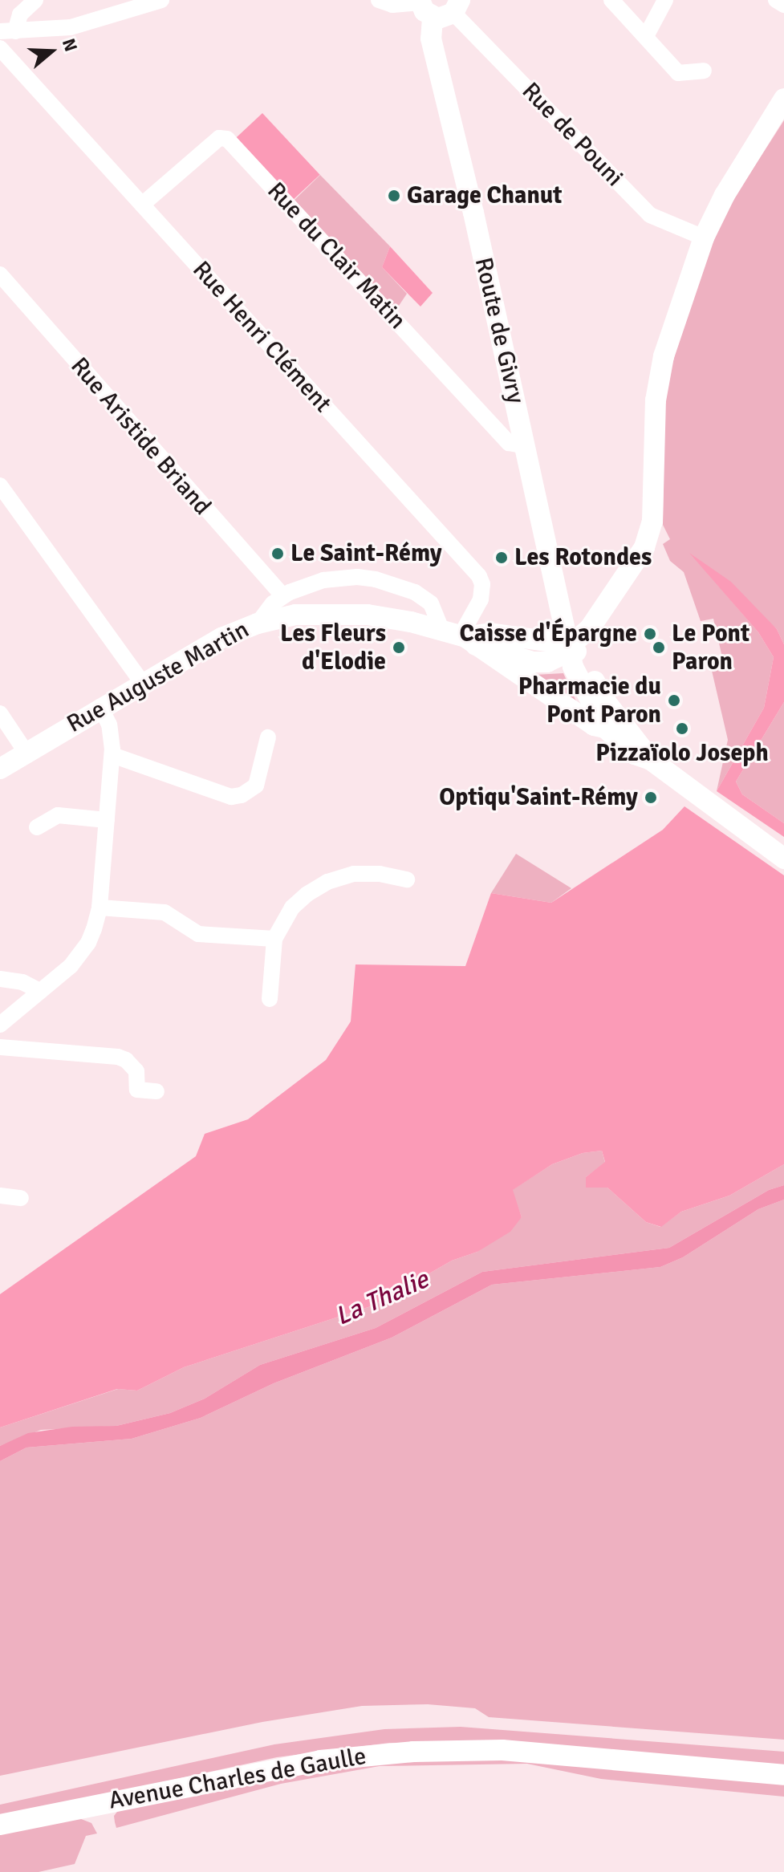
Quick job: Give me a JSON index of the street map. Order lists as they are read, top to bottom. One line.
{"streets":{"main road":["Route de Givry","Rue Auguste Martin","Avenue Charles de Gaulle"],"street":["Rue de Pouni","Rue du Clair Matin","Rue Henri Clément","Rue Aristide Briand"]},"crossings":[["Rue du Clair Matin","Route de Givry"],["Rue du Clair Matin","Rue Henri Clément"],["Rue Henri Clément","Rue Auguste Martin"],["Rue Aristide Briand","Rue Auguste Martin"]],"water":["La Thalie"],"places":["Garage Chanut","Le Saint-Rémy","Les Rotondes","Caisse d'Épargne","Les Fleurs d'Elodie","Le Pont Paron","Pharmacie du Pont Paron","Pizzaïolo Joseph","Optiqu'Saint-Rémy"],"north":"right"}
